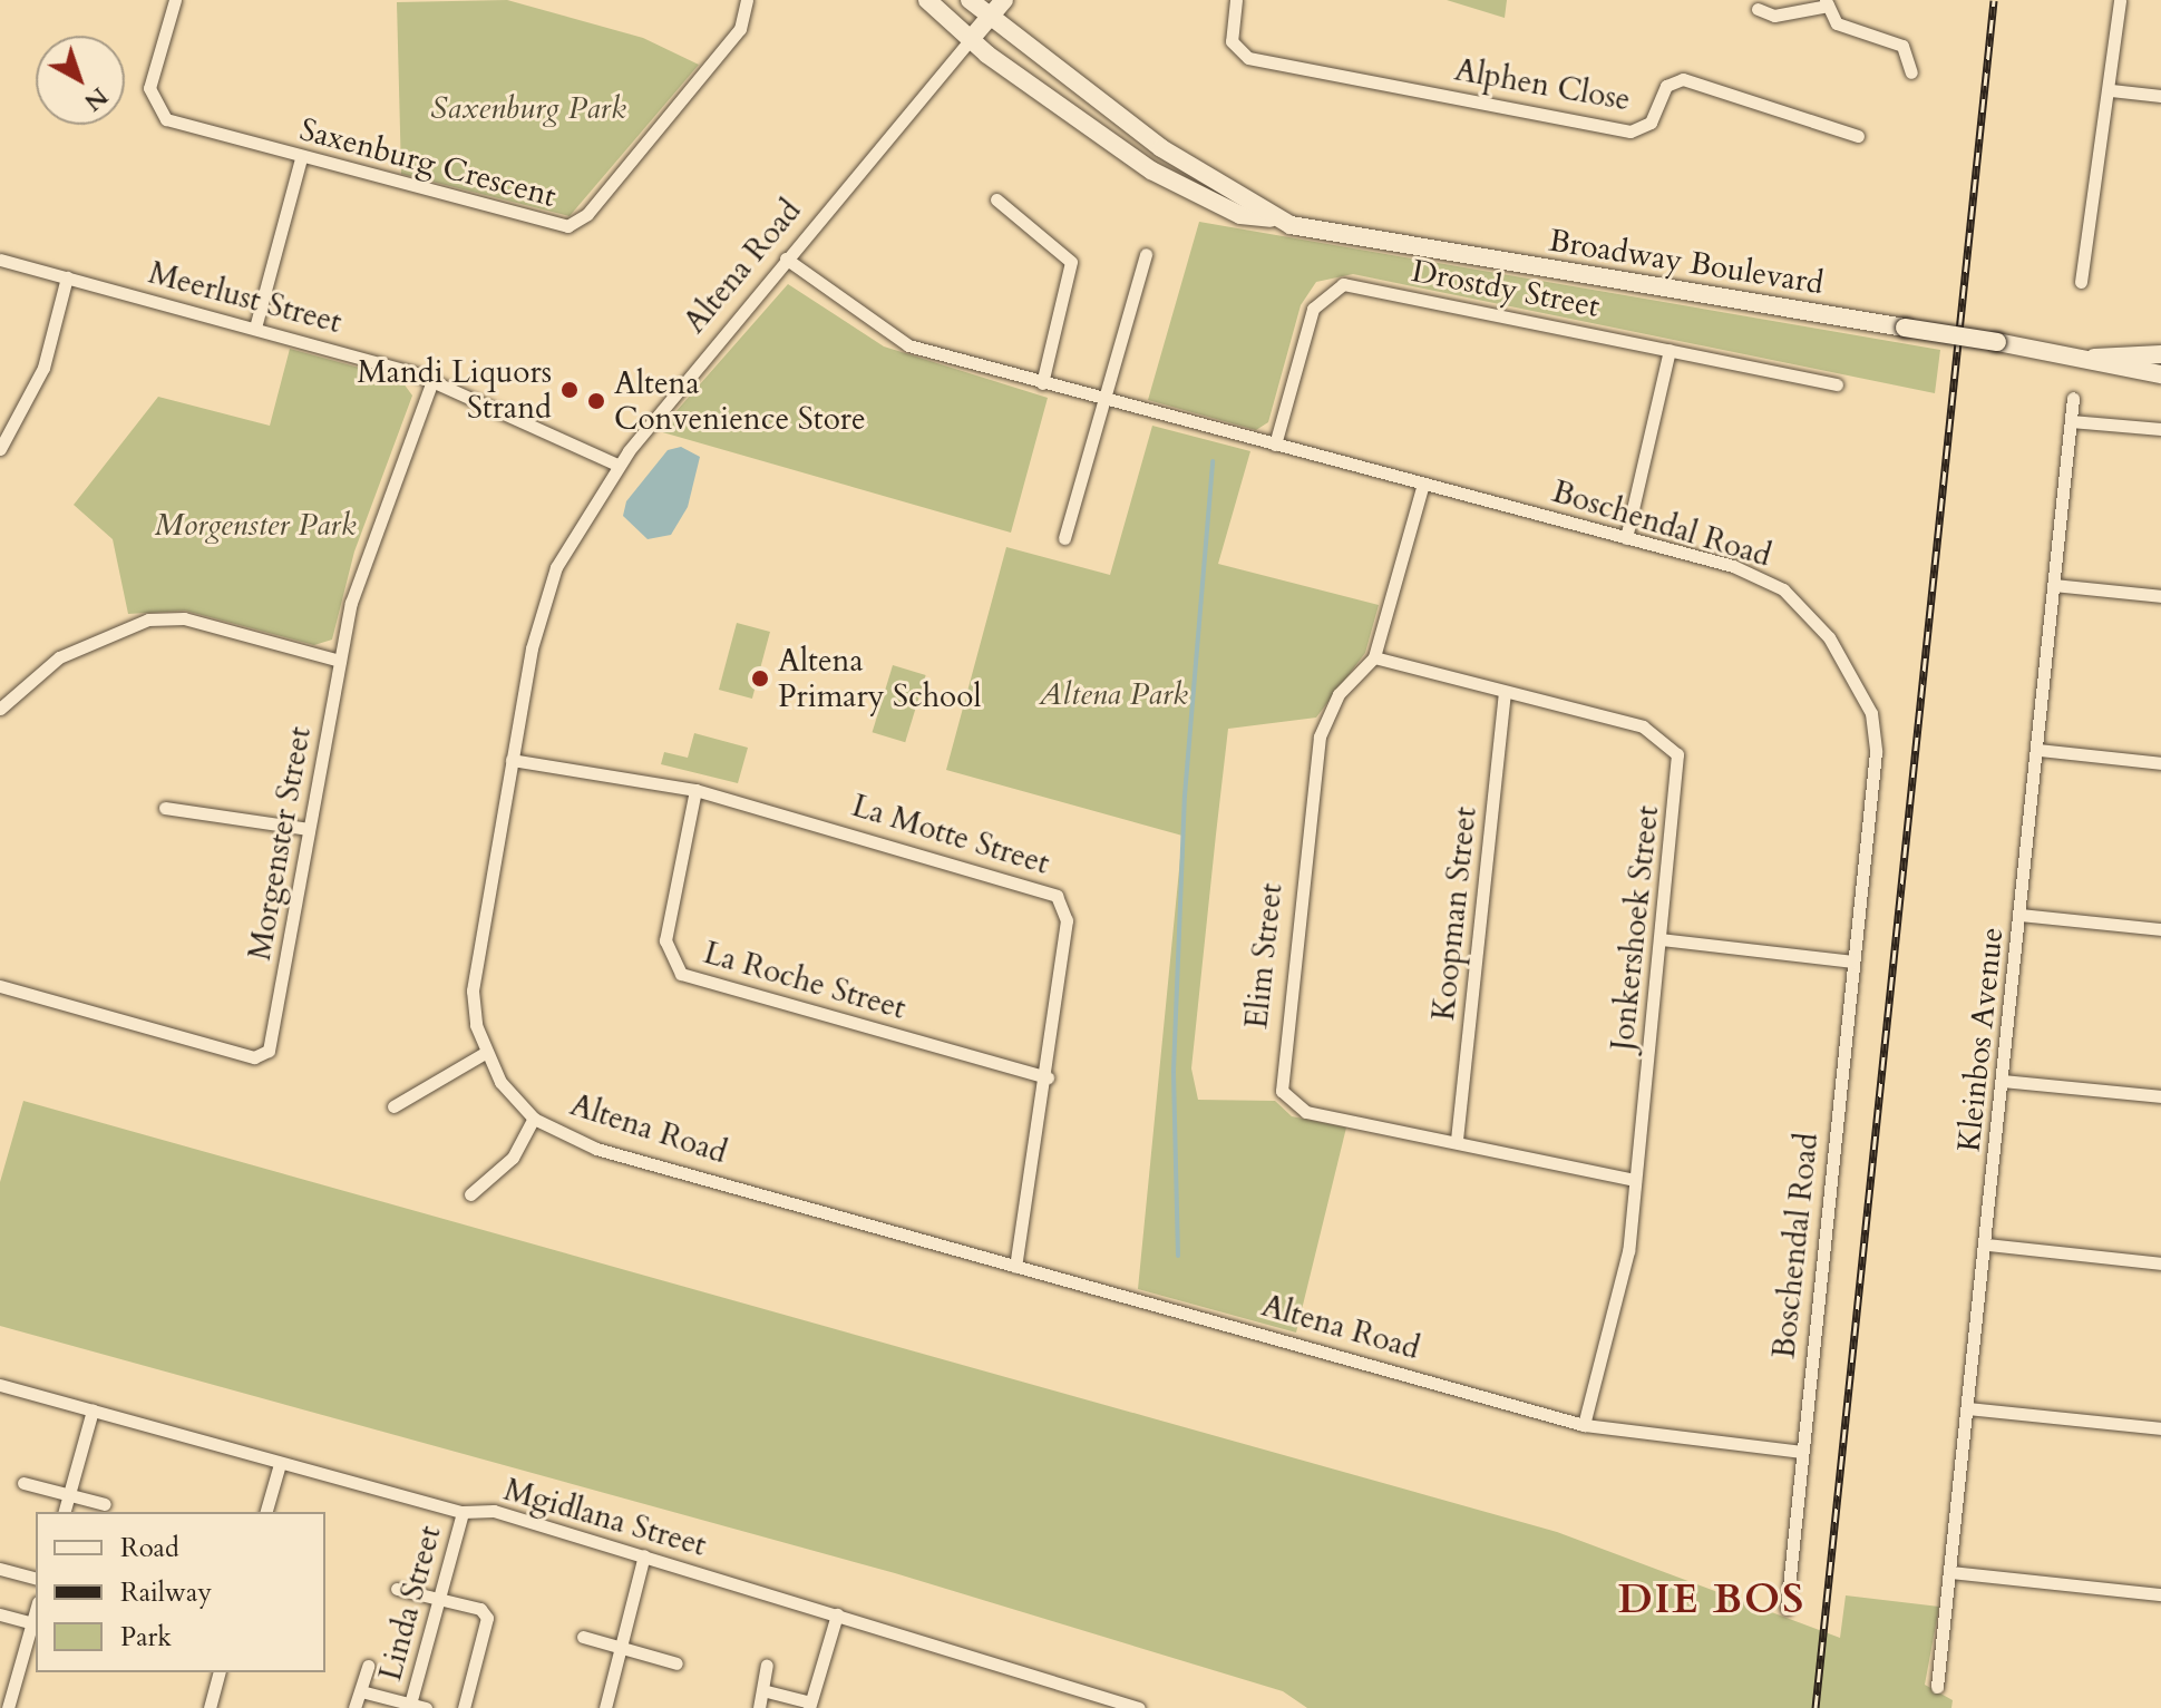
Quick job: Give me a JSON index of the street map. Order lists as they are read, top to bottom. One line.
{"streets":{"main road":["Broadway Boulevard","Altena Road"],"street":["Alphen Close","Saxenburg Crescent","Drostdy Street","Meerlust Street","Boschendal Road","La Motte Street","Morgenster Street","Koopman Street","Jonkershoek Street","Elim Street","La Roche Street","Kleinbos Avenue","Mgidlana Street","Linda Street"]},"crossings":[["Broadway Boulevard","Altena Road"],["Altena Road","Meerlust Street"],["Altena Road","Boschendal Road"],["Altena Road","La Motte Street"],["Altena Road","Jonkershoek Street"],["Drostdy Street","Boschendal Road"],["Meerlust Street","Morgenster Street"],["Boschendal Road","Elim Street"],["La Motte Street","La Roche Street"],["Koopman Street","Jonkershoek Street"],["Koopman Street","Elim Street"],["Jonkershoek Street","Elim Street"],["Mgidlana Street","Linda Street"]],"districts":["DIE BOS"],"parks":["Saxenburg Park","Morgenster Park","Altena Park"],"places":["Mandi Liquors Strand","Altena Convenience Store","Altena Primary School"],"legend":["Road","Railway","Park"],"north":"bottom right"}
